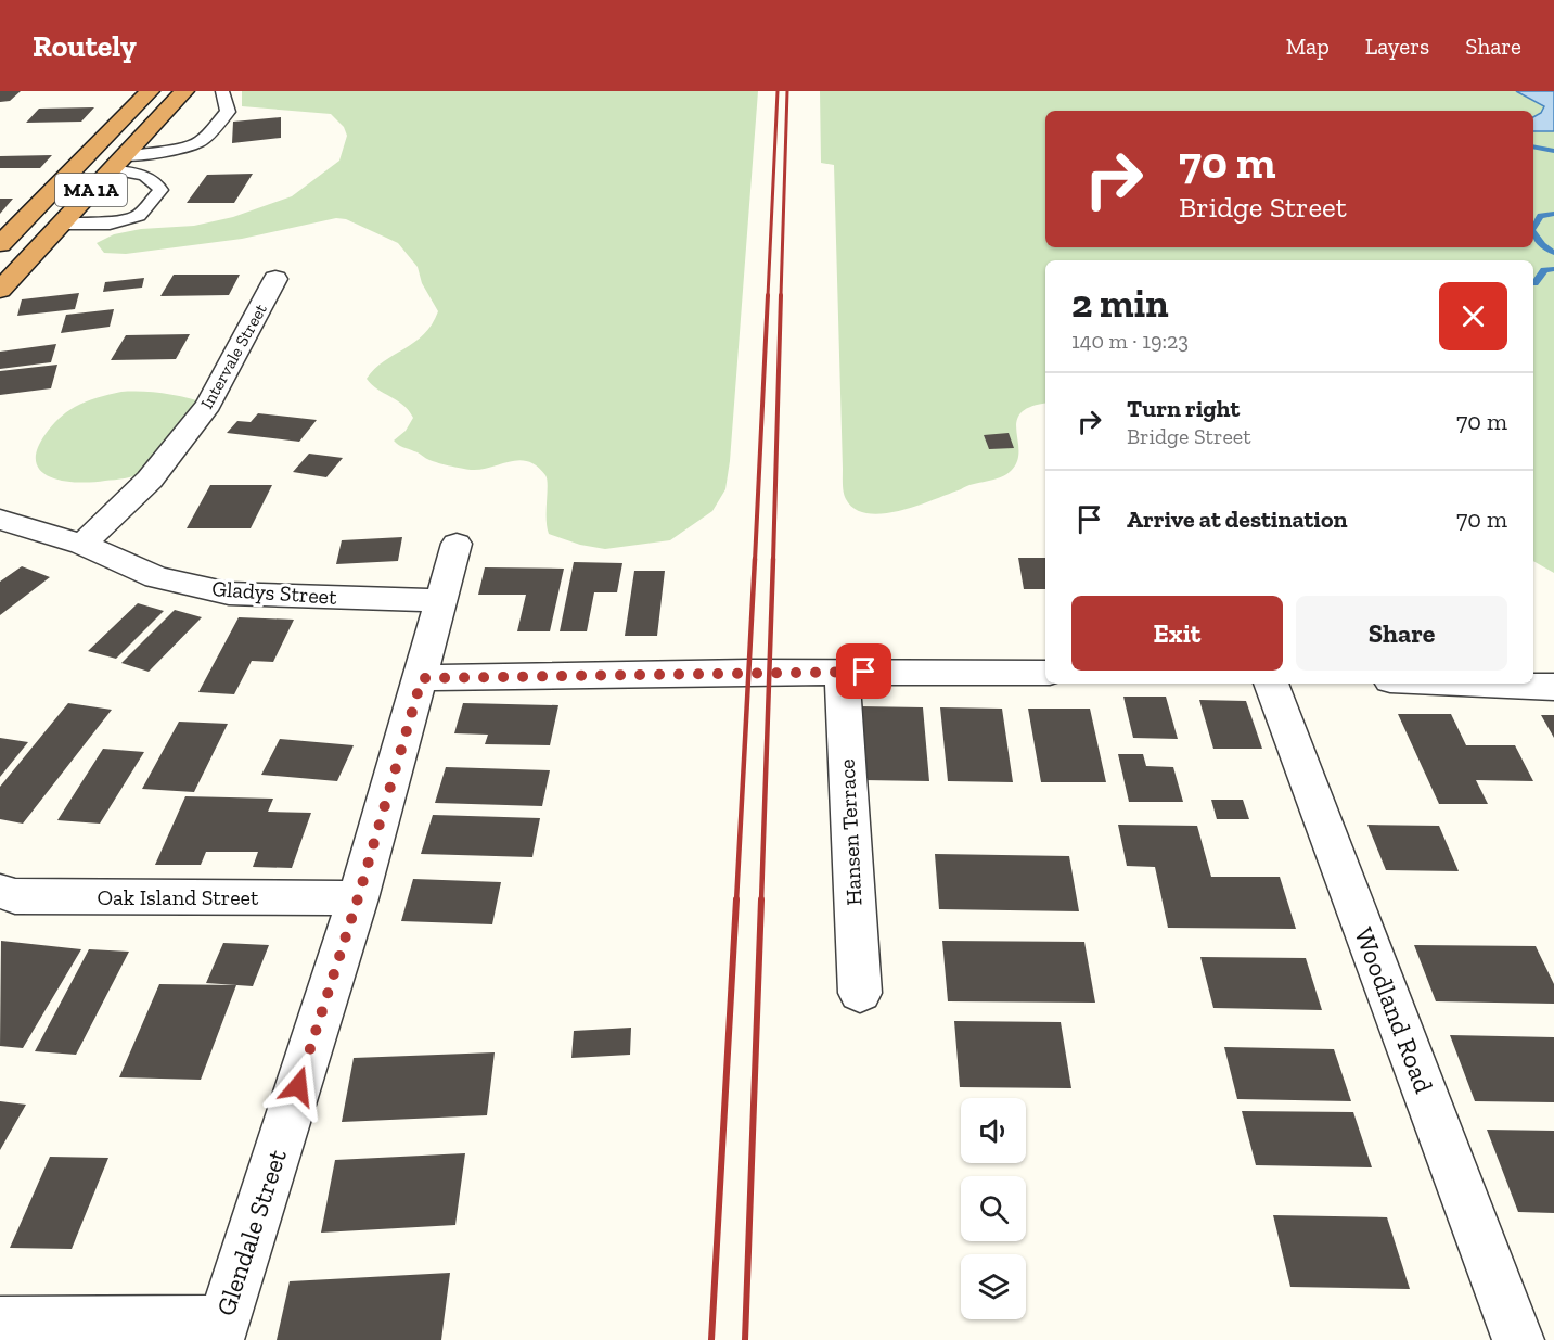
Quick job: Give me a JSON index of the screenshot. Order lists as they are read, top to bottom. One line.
{"streets":{"highway":["MA 1A"],"street":["Intervale Street","Gladys Street","Hansen Terrace","Oak Island Street","Woodland Road","Glendale Street"]},"crossings":[["Intervale Street","Gladys Street"],["Oak Island Street","Glendale Street"]],"page":{"header":"Routely","nav":["Map","Layers","Share"],"turn":["70 m","Bridge Street"],"heading":["2 min","140 m · 19:23"],"list":[{"name":"Turn right","note":"Bridge Street","value":"70 m"},{"name":"Arrive at destination","value":"70 m"}],"buttons":["Exit","Share"]}}
